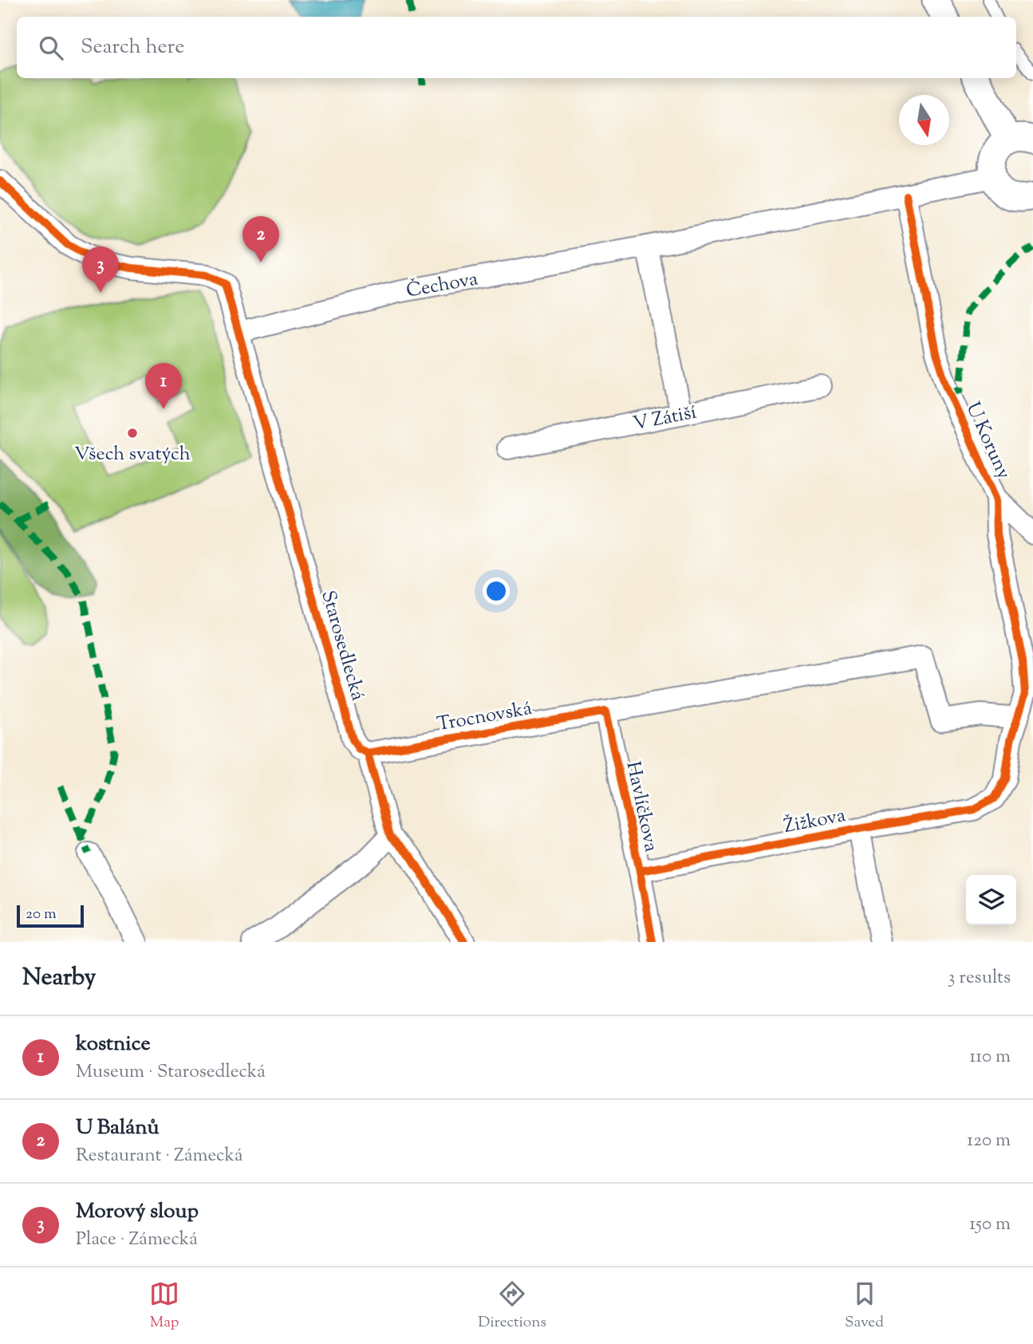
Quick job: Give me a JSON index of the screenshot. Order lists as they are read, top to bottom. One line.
{"streets":{"street":["Čechova","V Zátiší","U Koruny","Starosedlecká","Trocnovská","Havlíčkova","Žižkova"]},"crossings":[["Čechova","U Koruny"],["Čechova","Starosedlecká"],["U Koruny","Trocnovská"],["U Koruny","Žižkova"],["Starosedlecká","Trocnovská"],["Trocnovská","Havlíčkova"],["Havlíčkova","Žižkova"]],"places":["Všech svatých"],"scale_bar":"20 m","north":"bottom","page":{"search":"Search here","pins":["2","3","1"],"scale":"20 m","heading":["Nearby","3 results"],"list":[{"mark":"1","name":"kostnice","note":"Museum · Starosedlecká","value":"110 m"},{"mark":"2","name":"U Balánů","note":"Restaurant · Zámecká","value":"120 m"},{"mark":"3","name":"Morový sloup","note":"Place · Zámecká","value":"150 m"}],"nav":["Map","Directions","Saved"]}}
